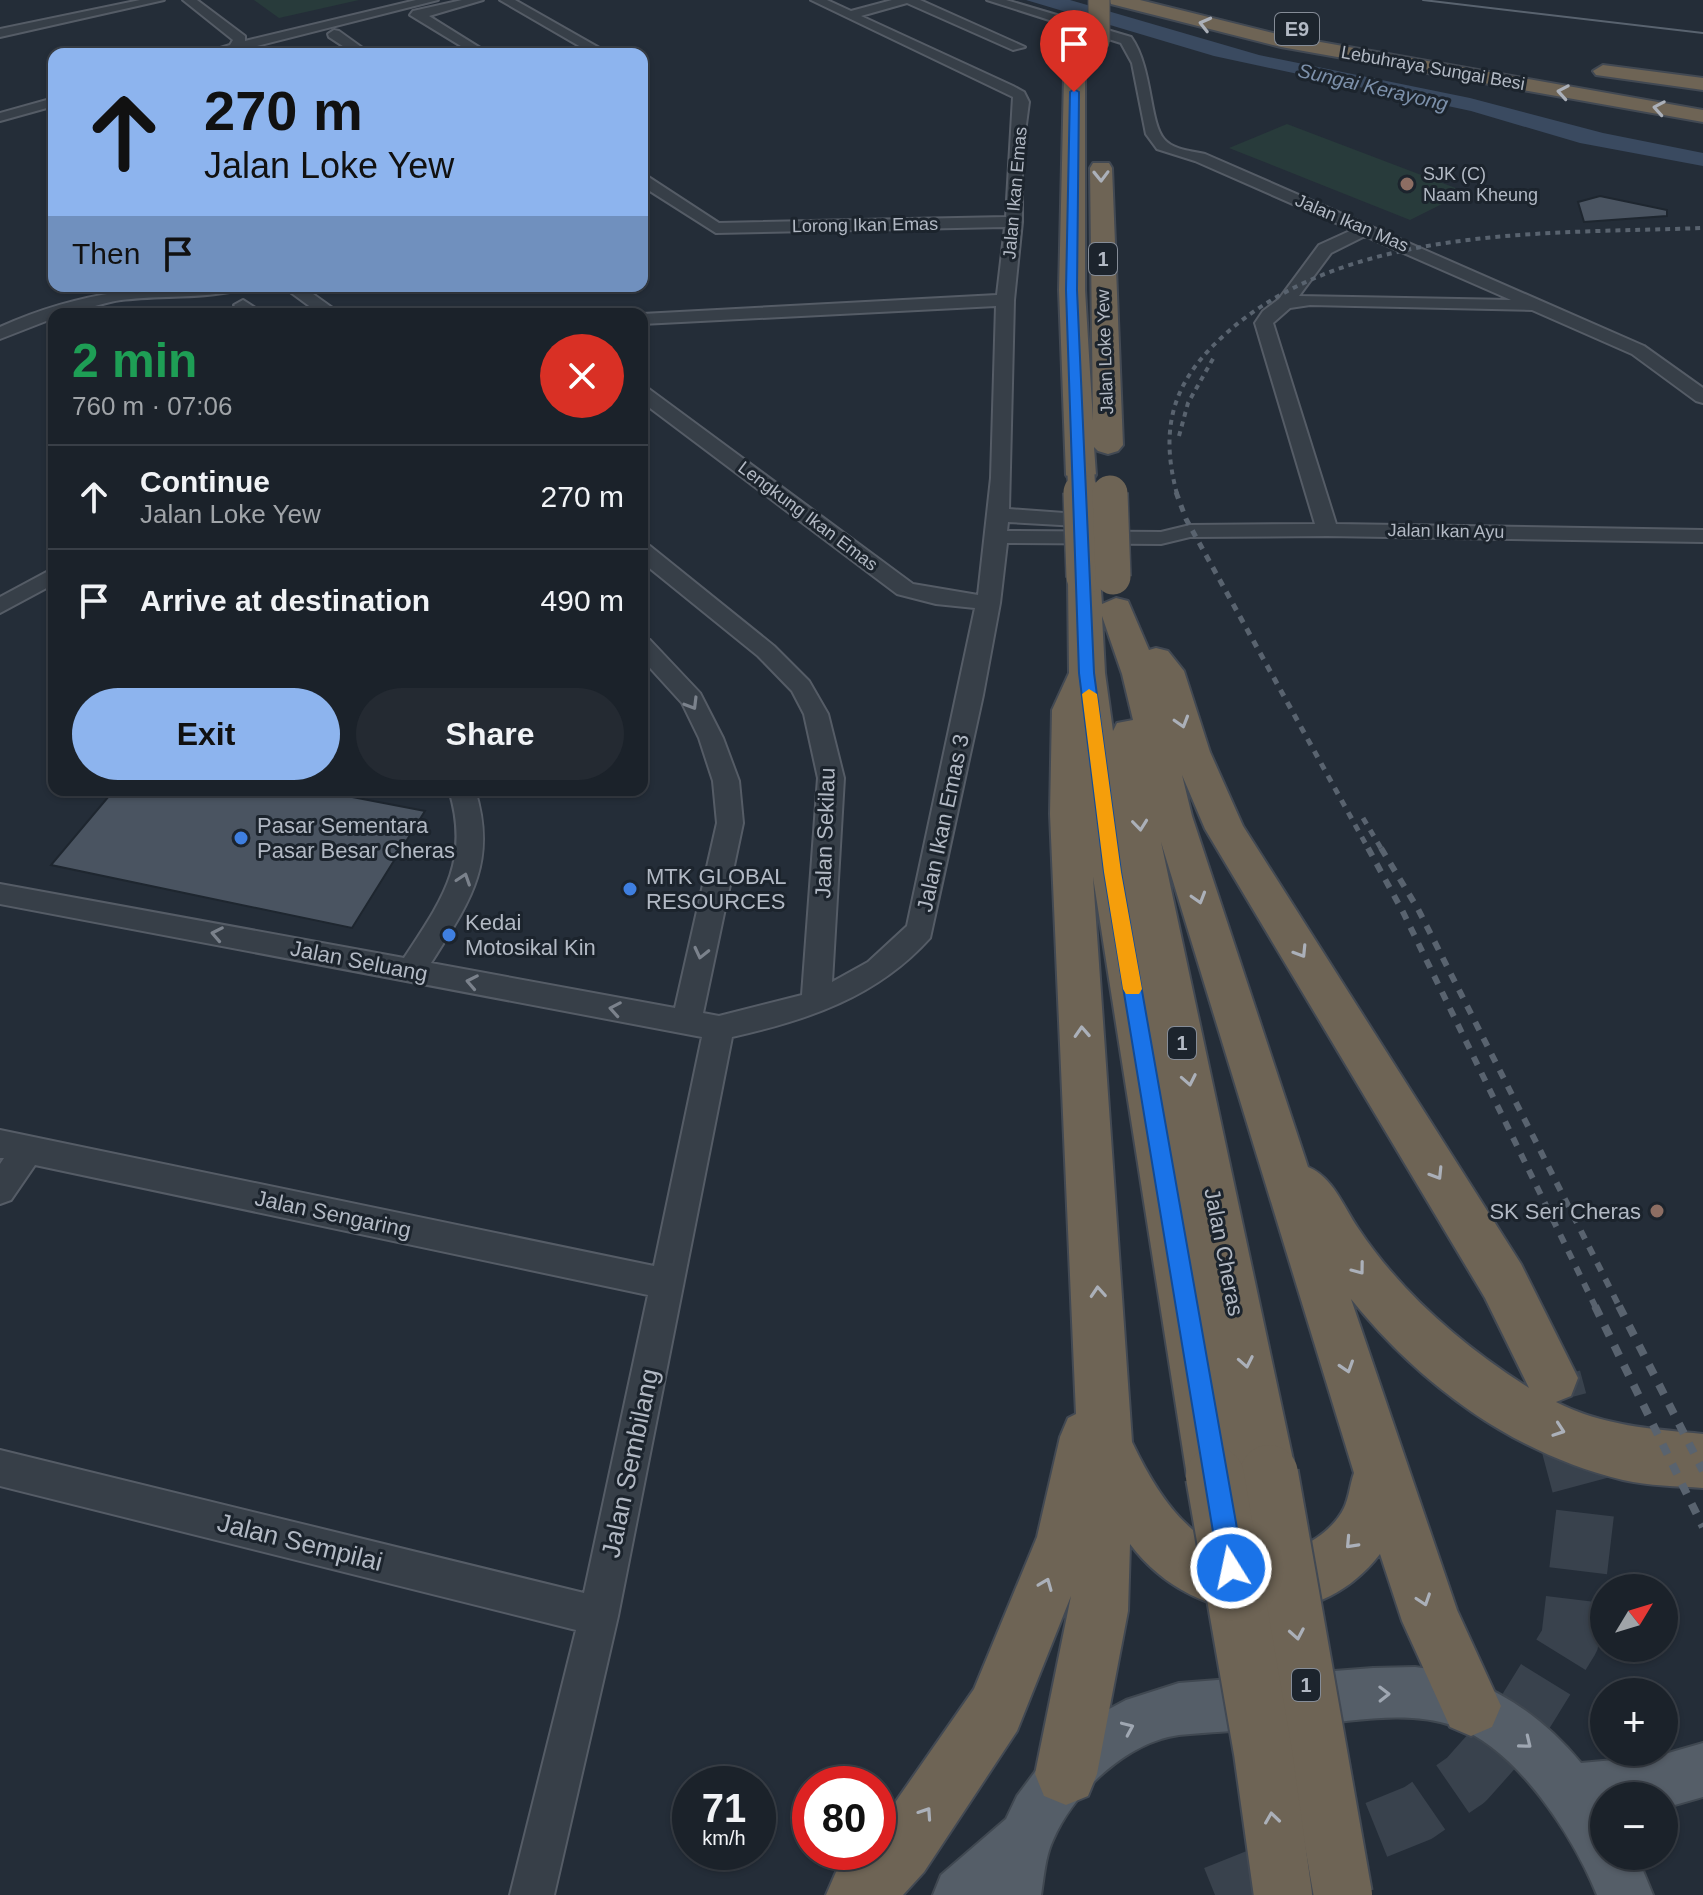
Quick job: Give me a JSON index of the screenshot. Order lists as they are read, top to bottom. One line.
{"streets":{"highway":["E9","Lebuhraya Sungai Besi","1","Jalan Loke Yew","Jalan Cheras"],"street":["Jalan Ikan Emas","Jalan Ikan Mas","Lorong Ikan Emas","Lengkung Ikan Emas","Jalan Ikan Ayu","Jalan Ikan Emas 3","Jalan Sekilau","Jalan Seluang","Jalan Sengaring","Jalan Sembilang","Jalan Sempilai"]},"crossings":[["Jalan Ikan Emas","Lorong Ikan Emas"],["Jalan Ikan Emas","Jalan Ikan Ayu"],["Jalan Ikan Emas","Jalan Ikan Emas 3"],["Jalan Ikan Mas","Jalan Loke Yew"],["Jalan Loke Yew","Jalan Cheras"],["Lengkung Ikan Emas","Jalan Ikan Emas 3"],["Jalan Ikan Ayu","Jalan Ikan Emas 3"],["Jalan Ikan Emas 3","Jalan Sekilau"],["Jalan Ikan Emas 3","Jalan Seluang"],["Jalan Ikan Emas 3","Jalan Sembilang"],["Jalan Seluang","Jalan Sembilang"],["Jalan Sengaring","Jalan Sembilang"],["Jalan Sembilang","Jalan Sempilai"]],"one_way":["Jalan Seluang"],"water":["Sungai Kerayong"],"places":["SJK (C) Naam Kheung","Pasar Sementara Pasar Besar Cheras","MTK GLOBAL RESOURCES","Kedai Motosikal Kin","SK Seri Cheras"],"north":"top right","page":{"turn":["270 m","Jalan Loke Yew"],"then":"Then","heading":["2 min","760 m · 07:06"],"list":[{"name":"Continue","note":"Jalan Loke Yew","value":"270 m"},{"name":"Arrive at destination","value":"490 m"}],"buttons":["Exit","Share"],"map_buttons":["+","−"],"speed":"71 km/h","limit":"80"}}
